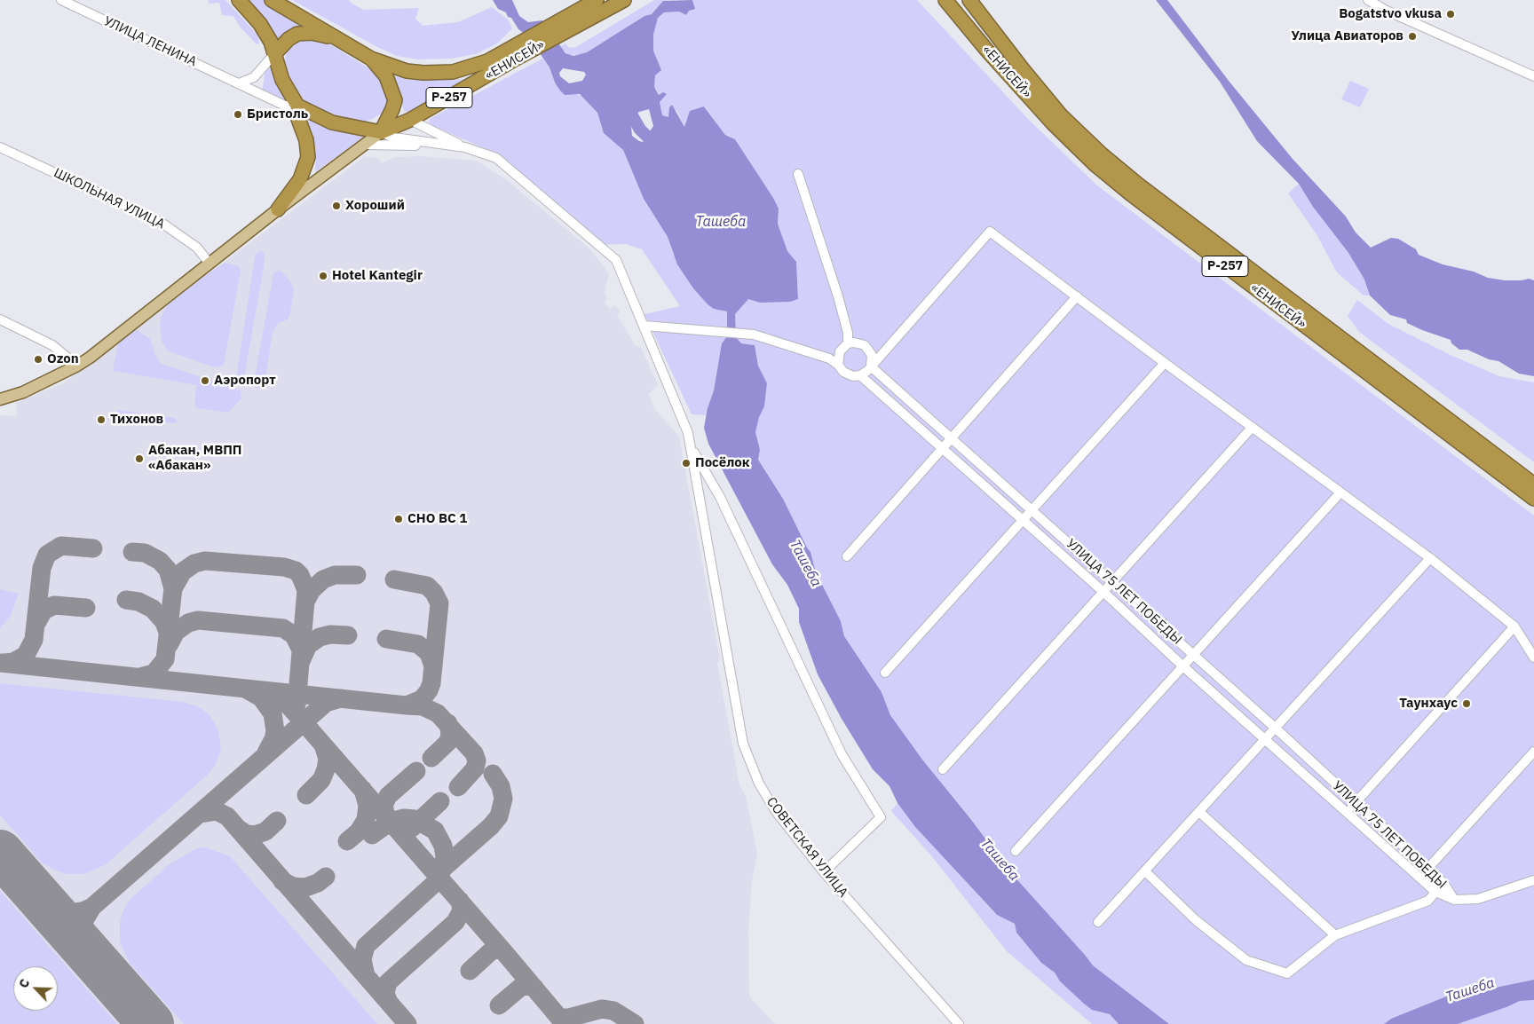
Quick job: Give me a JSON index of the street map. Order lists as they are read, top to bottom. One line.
{"streets":{"highway":["«ЕНИСЕЙ»","Р-257"],"street":["УЛИЦА ЛЕНИНА","ШКОЛЬНАЯ УЛИЦА","УЛИЦА 75 ЛЕТ ПОБЕДЫ","СОВЕТСКАЯ УЛИЦА"]},"crossings":[["УЛИЦА ЛЕНИНА","«ЕНИСЕЙ»"]],"water":["Ташеба"],"places":["Bogatstvo vkusa","Улица Авиаторов","Бристоль","Хороший","Hotel Kantegir","Ozon","Аэропорт","Тихонов","Абакан, МВПП «Абакан»","Посёлок","СНО ВС 1","Таунхаус"],"north":"top left"}
